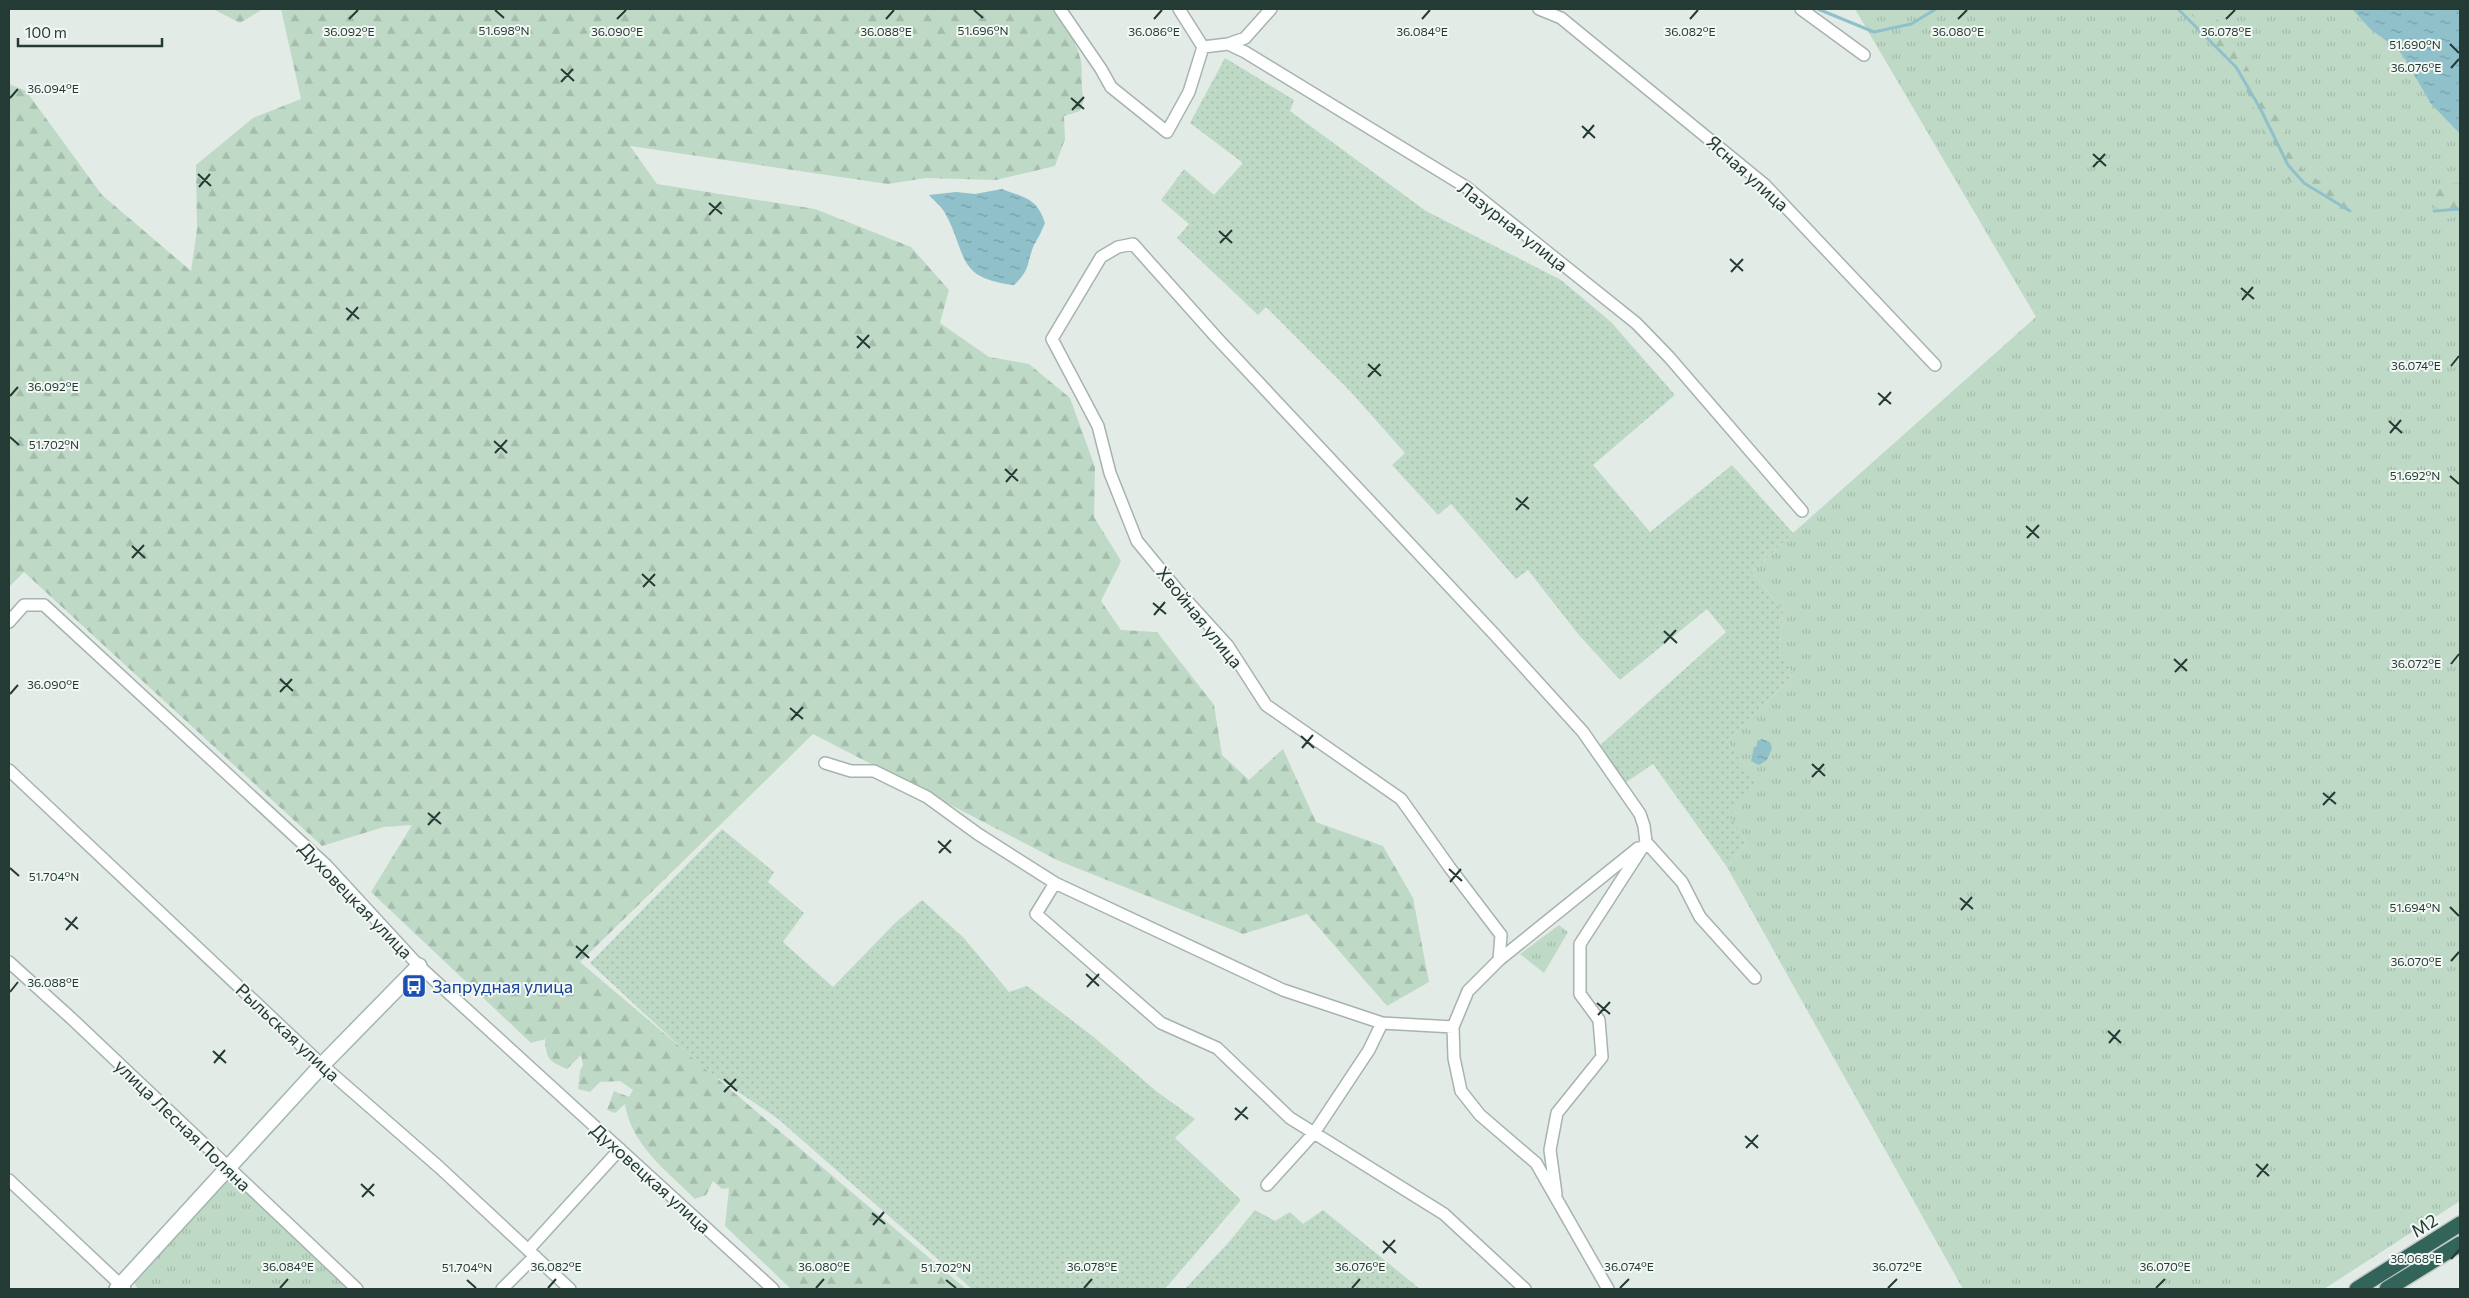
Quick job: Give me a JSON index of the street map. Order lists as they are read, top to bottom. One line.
{"streets":{"highway":["М2"],"street":["Ясная улица","Лазурная улица","Хвойная улица","Духовецкая улица","Рыльская улица","улица Лесная Поляна"]},"places":{"bus stop":["Запрудная улица"]},"scale_bar":"100 m","coordinates":["51.698°N","51.696°N","36.092°E","36.090°E","36.088°E","36.086°E","36.084°E","36.082°E","36.080°E","36.078°E","51.690°N","36.076°E","36.094°E","36.074°E","51.702°N","51.692°N","36.072°E","51.704°N","51.694°N","36.070°E","36.068°E"]}
